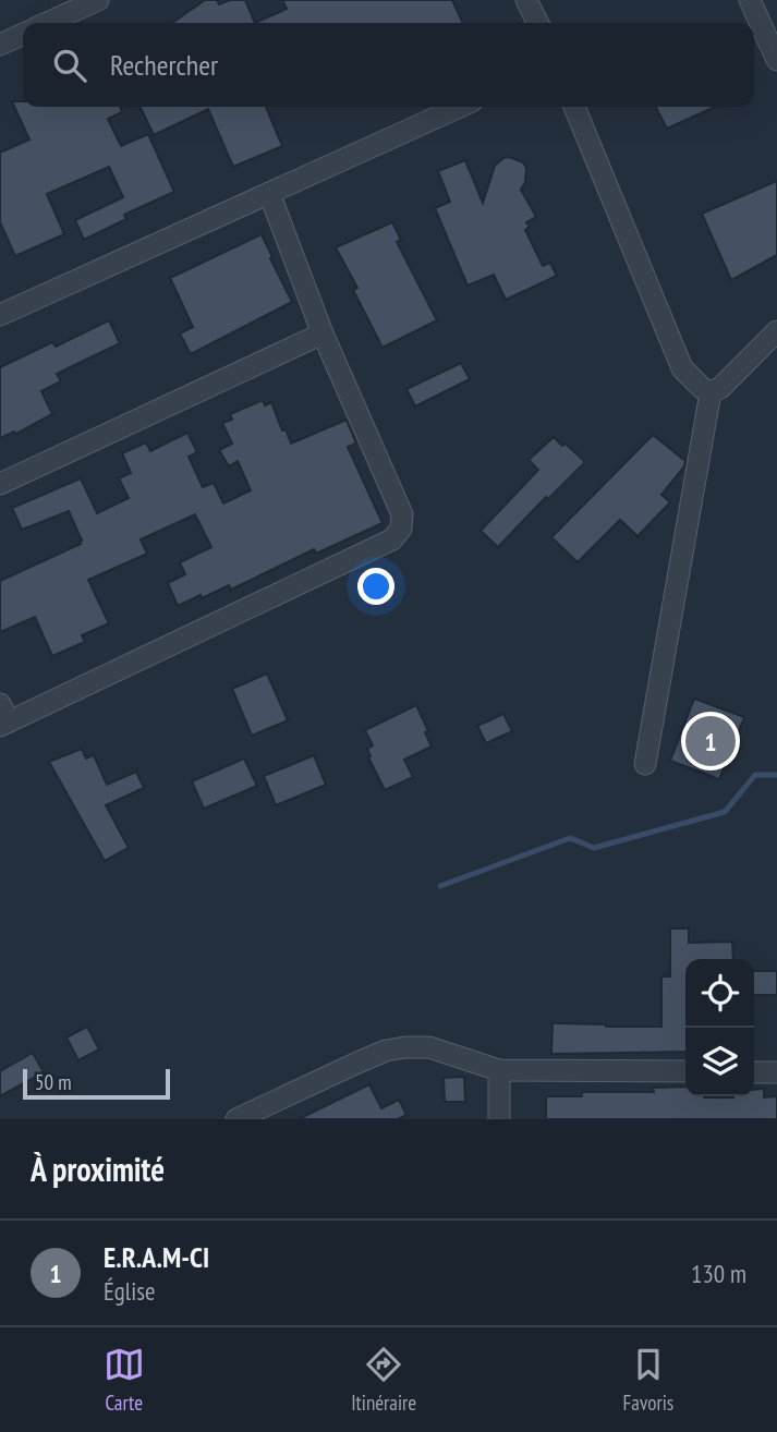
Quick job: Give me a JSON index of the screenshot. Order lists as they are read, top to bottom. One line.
{"scale_bar":"50 m","page":{"search":"Rechercher","pins":"1","scale":"50 m","heading":"À proximité","list":[{"mark":"1","name":"E.R.A.M-CI","note":"Église","value":"130 m"}],"nav":["Carte","Itinéraire","Favoris"]}}
